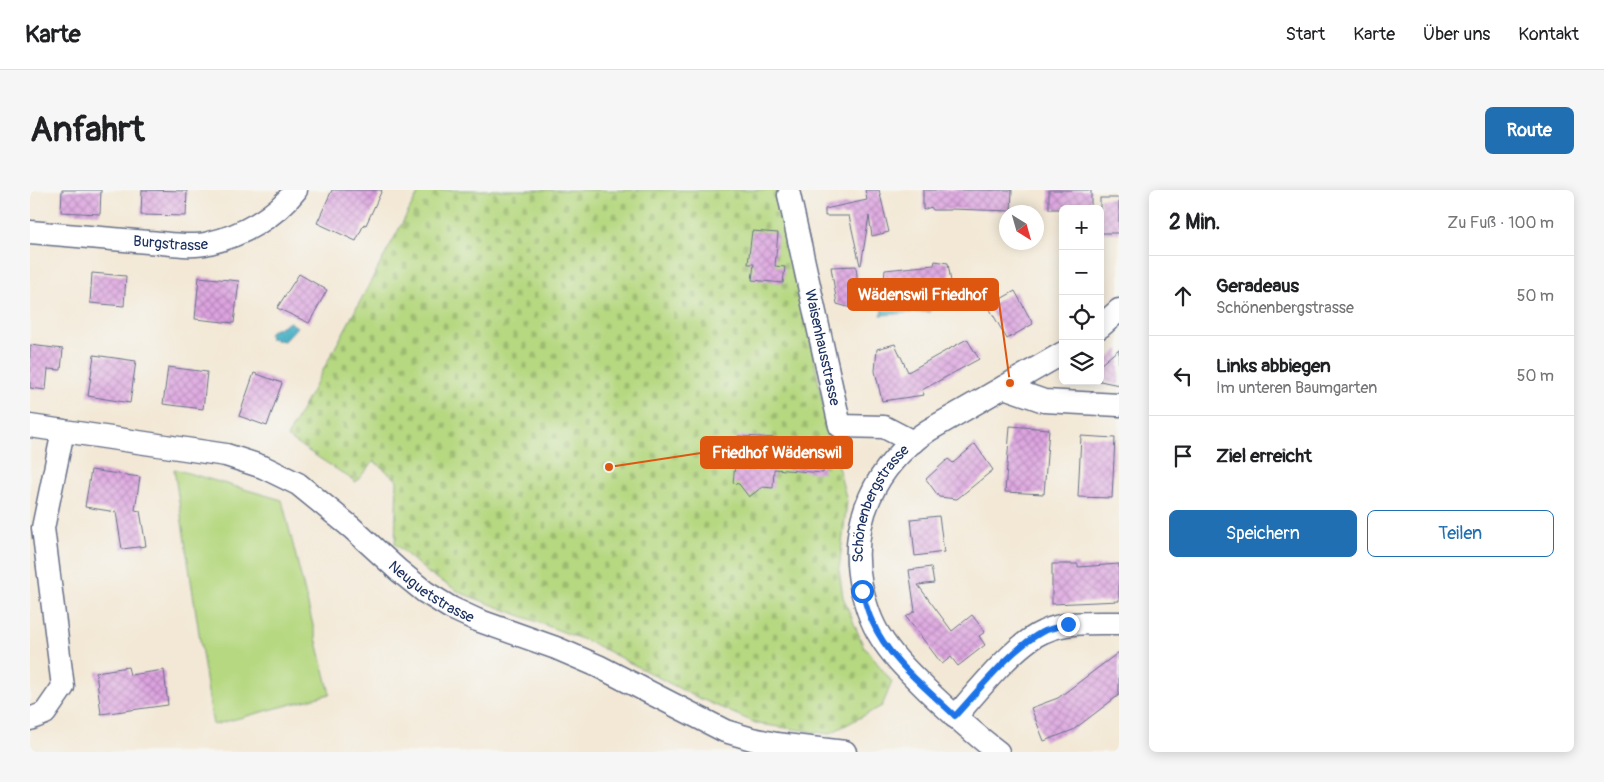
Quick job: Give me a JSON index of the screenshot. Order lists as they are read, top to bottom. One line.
{"streets":{"street":["Burgstrasse","Waisenhausstrasse","Schönenbergstrasse","Neuguetstrasse"]},"crossings":[["Waisenhausstrasse","Schönenbergstrasse"]],"places":["Wädenswil Friedhof","Friedhof Wädenswil"],"north":"bottom right","page":{"header":"Karte","nav":["Start","Karte","Über uns","Kontakt"],"buttons":["Route",["Speichern","Teilen"]],"title":"Anfahrt","heading":["2 Min.","Zu Fuß · 100 m"],"map_buttons":["+","−"],"list":[["Geradeaus","Schönenbergstrasse","50 m"],["Links abbiegen","Im unteren Baumgarten","50 m"],"Ziel erreicht"]}}
